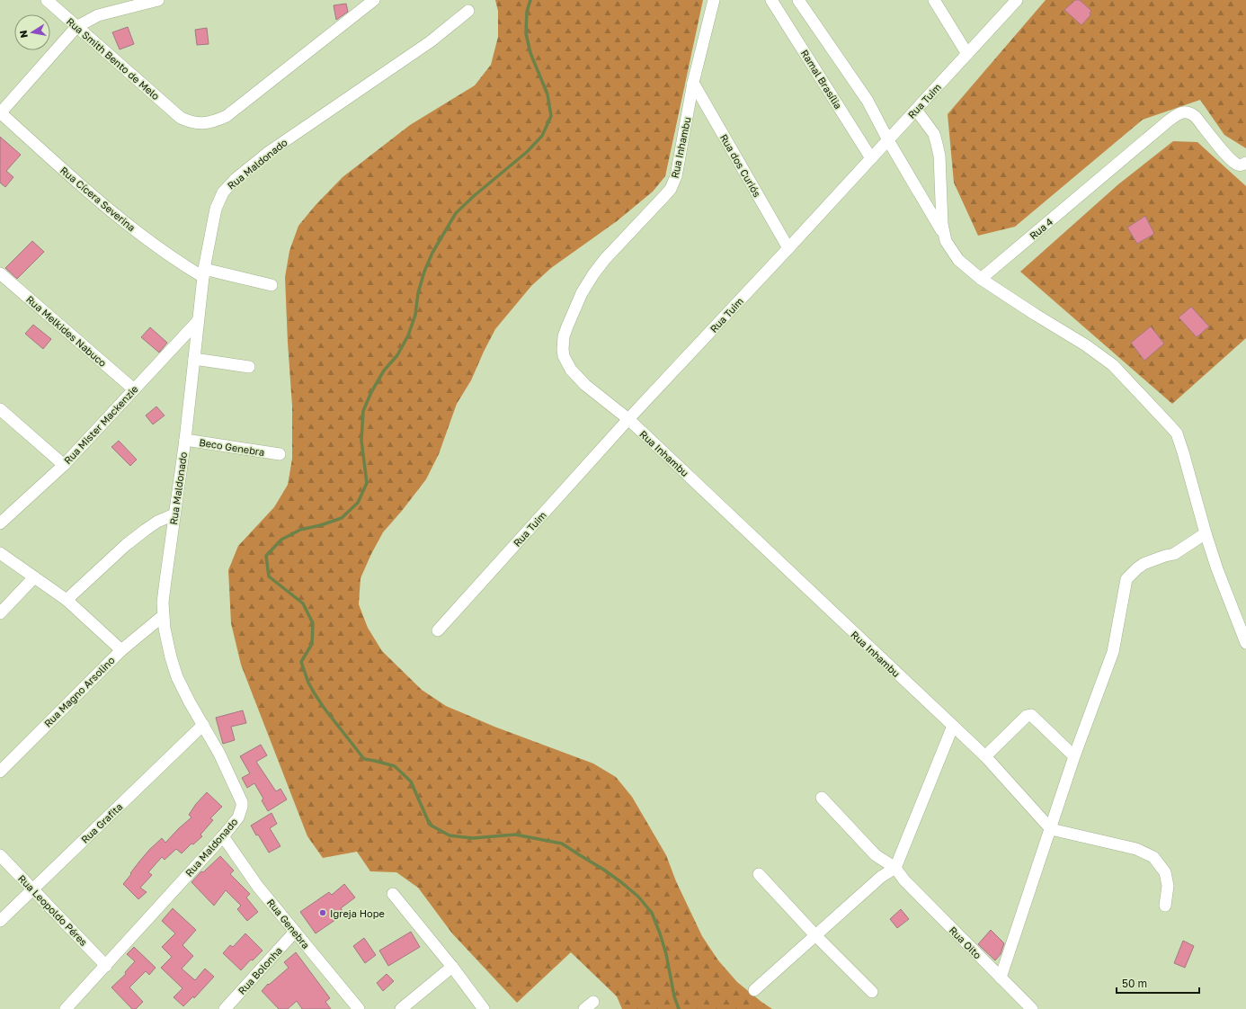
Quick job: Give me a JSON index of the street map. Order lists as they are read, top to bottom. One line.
{"streets":{"street":["Rua Smith Bento de Melo","Ramal Brasília","Rua Tuim","Rua Inhambu","Rua Maldonado","Rua dos Curiós","Rua Cícera Severina","Rua 4","Rua Melkides Nabuco","Rua Mister Mackenzie","Beco Genebra","Rua Magno Arsolino","Rua Grafita","Rua Leopoldo Péres","Rua Genebra","Rua Oito","Rua Bolonha"]},"crossings":[["Ramal Brasília","Rua Tuim"],["Rua Tuim","Rua Inhambu"],["Rua Tuim","Rua dos Curiós"],["Rua Inhambu","Rua dos Curiós"],["Rua Maldonado","Rua Cícera Severina"],["Rua Maldonado","Rua Mister Mackenzie"],["Rua Maldonado","Beco Genebra"],["Rua Maldonado","Rua Magno Arsolino"],["Rua Maldonado","Rua Grafita"],["Rua Maldonado","Rua Leopoldo Péres"],["Rua Maldonado","Rua Genebra"],["Rua Melkides Nabuco","Rua Mister Mackenzie"],["Rua Grafita","Rua Leopoldo Péres"],["Rua Genebra","Rua Bolonha"]],"places":["Igreja Hope"],"scale_bar":"50 m","north":"left"}
